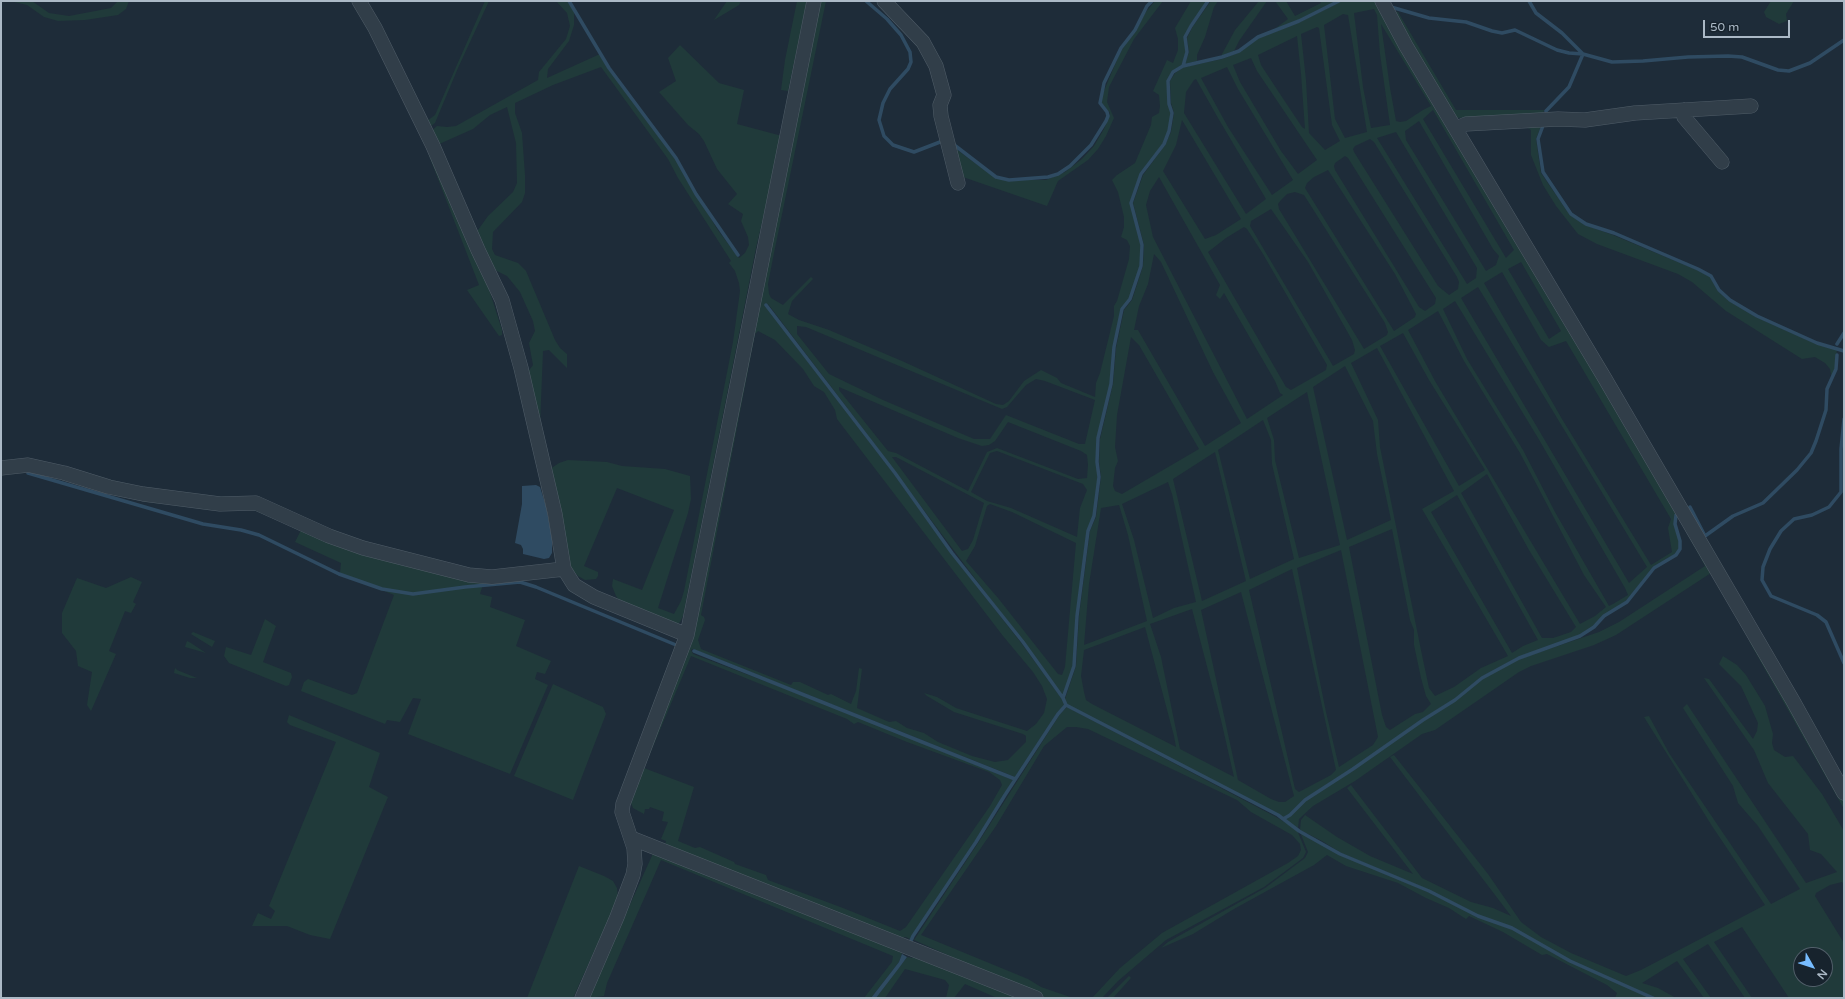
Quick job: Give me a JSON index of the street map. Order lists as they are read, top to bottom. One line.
{"scale_bar":"50 m","north":"bottom right"}
